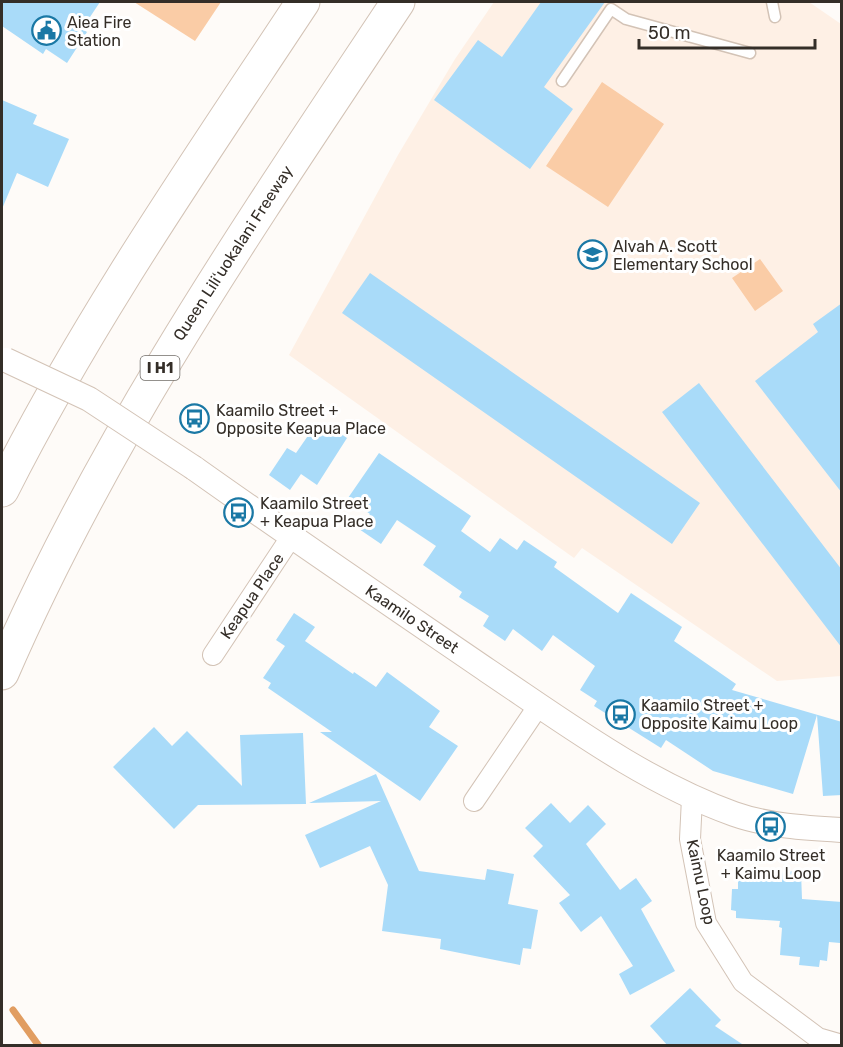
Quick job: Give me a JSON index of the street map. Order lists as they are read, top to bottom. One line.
{"streets":{"highway":["Queen Liliʻuokalani Freeway","I H1"],"street":["Keapua Place","Kaamilo Street","Kaimu Loop"]},"crossings":[["Keapua Place","Kaamilo Street"],["Kaamilo Street","Kaimu Loop"]],"places":{"public building":["Aiea Fire Station"],"school or university":["Alvah A. Scott Elementary School"],"bus stop":["Kaamilo Street + Opposite Keapua Place","Kaamilo Street + Keapua Place","Kaamilo Street + Opposite Kaimu Loop","Kaamilo Street + Kaimu Loop"]},"scale_bar":"50 m"}
